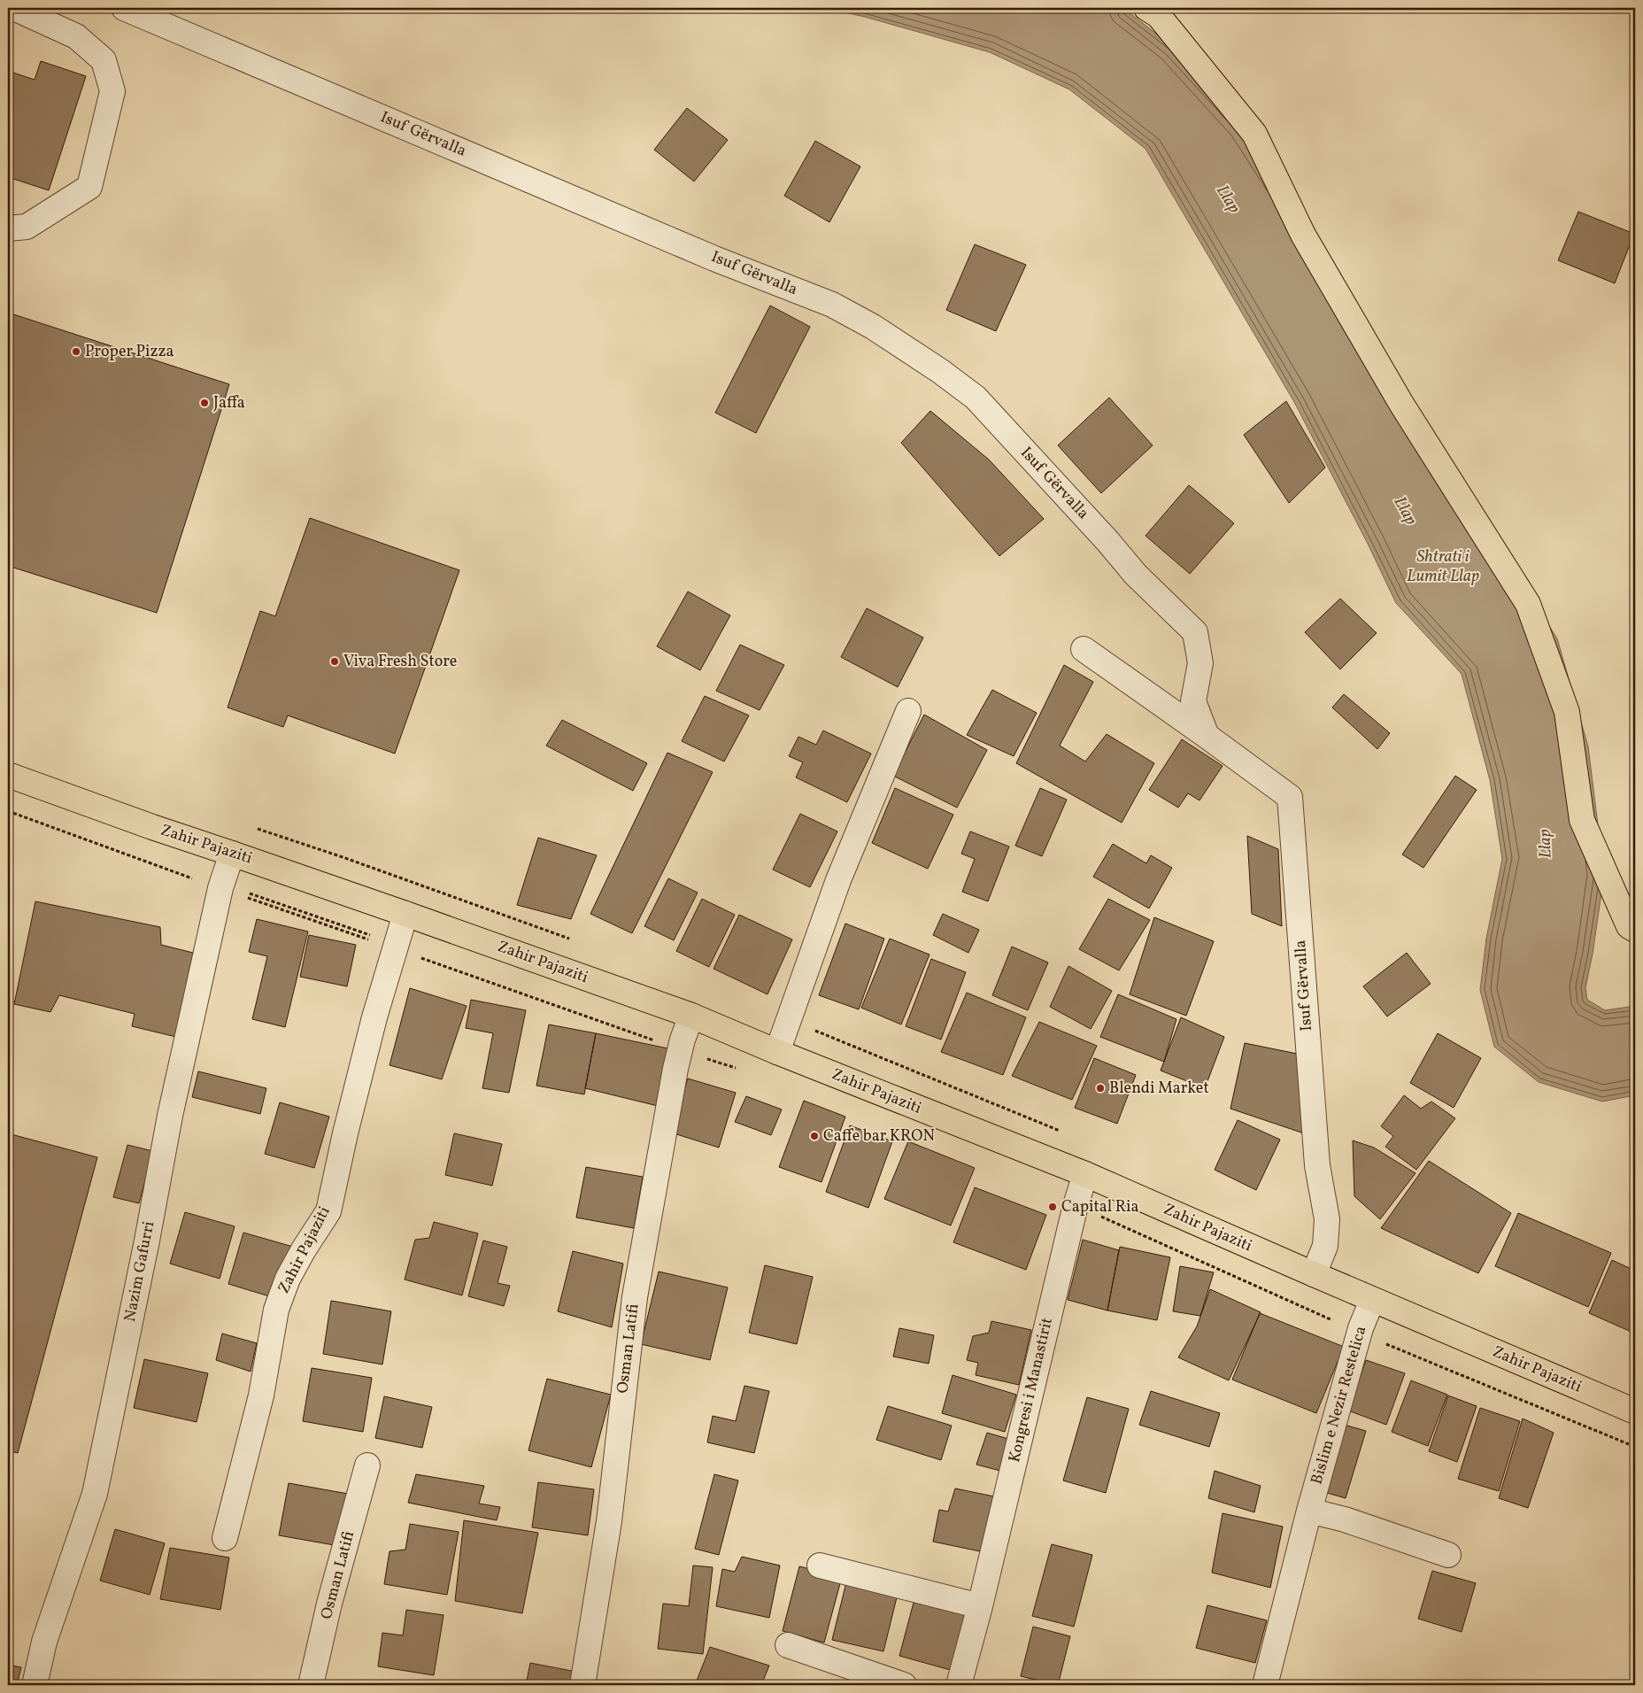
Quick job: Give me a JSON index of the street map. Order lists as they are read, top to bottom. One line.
{"streets":{"main road":["Zahir Pajaziti"],"street":["Isuf Gërvalla","Nazim Gafurri","Osman Latifi","Kongresi i Manastirit","Bislim e Nezir Restelica"]},"crossings":[["Isuf Gërvalla","Zahir Pajaziti"],["Zahir Pajaziti","Nazim Gafurri"],["Zahir Pajaziti","Osman Latifi"],["Zahir Pajaziti","Kongresi i Manastirit"],["Zahir Pajaziti","Bislim e Nezir Restelica"]],"water":["Llap","Shtrati i Lumit Llap"],"places":["Proper Pizza","Jaffa","Viva Fresh Store","Blendi Market","Caffe bar KRON","Capital Ria"]}
